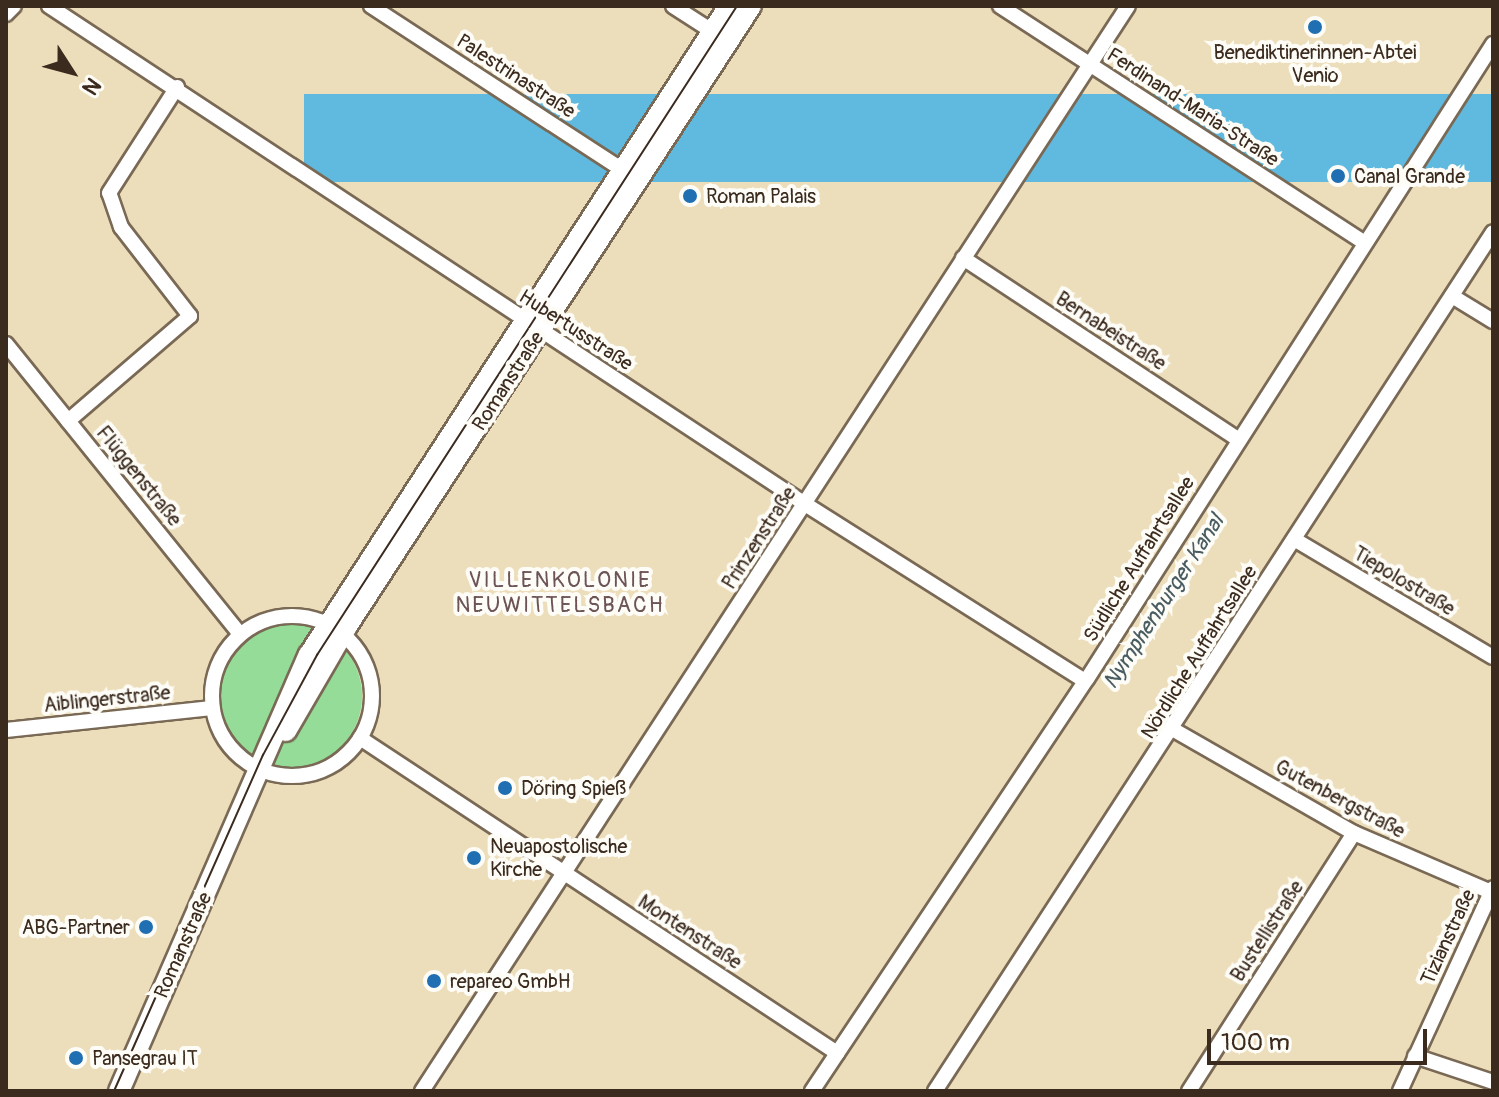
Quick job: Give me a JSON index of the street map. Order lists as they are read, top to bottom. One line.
{"streets":{"main road":["Romanstraße"],"street":["Palestrinastraße","Ferdinand-Maria-Straße","Hubertusstraße","Bernabeistraße","Flüggenstraße","Prinzenstraße","Südliche Auffahrtsallee","Tiepolostraße","Nördliche Auffahrtsallee","Aiblingerstraße","Gutenbergstraße","Bustellistraße","Montenstraße","Tizianstraße"]},"crossings":[["Palestrinastraße","Romanstraße"],["Ferdinand-Maria-Straße","Prinzenstraße"],["Ferdinand-Maria-Straße","Südliche Auffahrtsallee"],["Hubertusstraße","Romanstraße"],["Hubertusstraße","Prinzenstraße"],["Hubertusstraße","Südliche Auffahrtsallee"],["Bernabeistraße","Prinzenstraße"],["Bernabeistraße","Südliche Auffahrtsallee"],["Prinzenstraße","Montenstraße"],["Südliche Auffahrtsallee","Montenstraße"],["Tiepolostraße","Nördliche Auffahrtsallee"],["Nördliche Auffahrtsallee","Gutenbergstraße"],["Gutenbergstraße","Bustellistraße"],["Gutenbergstraße","Tizianstraße"]],"districts":["VILLENKOLONIE NEUWITTELSBACH"],"water":["Nymphenburger Kanal"],"places":["Benediktinerinnen-Abtei Venio","Canal Grande","Roman Palais","Döring Spieß","Neuapostolische Kirche","ABG-Partner","repareo GmbH","Pansegrau IT"],"scale_bar":"100 m","north":"bottom right"}
